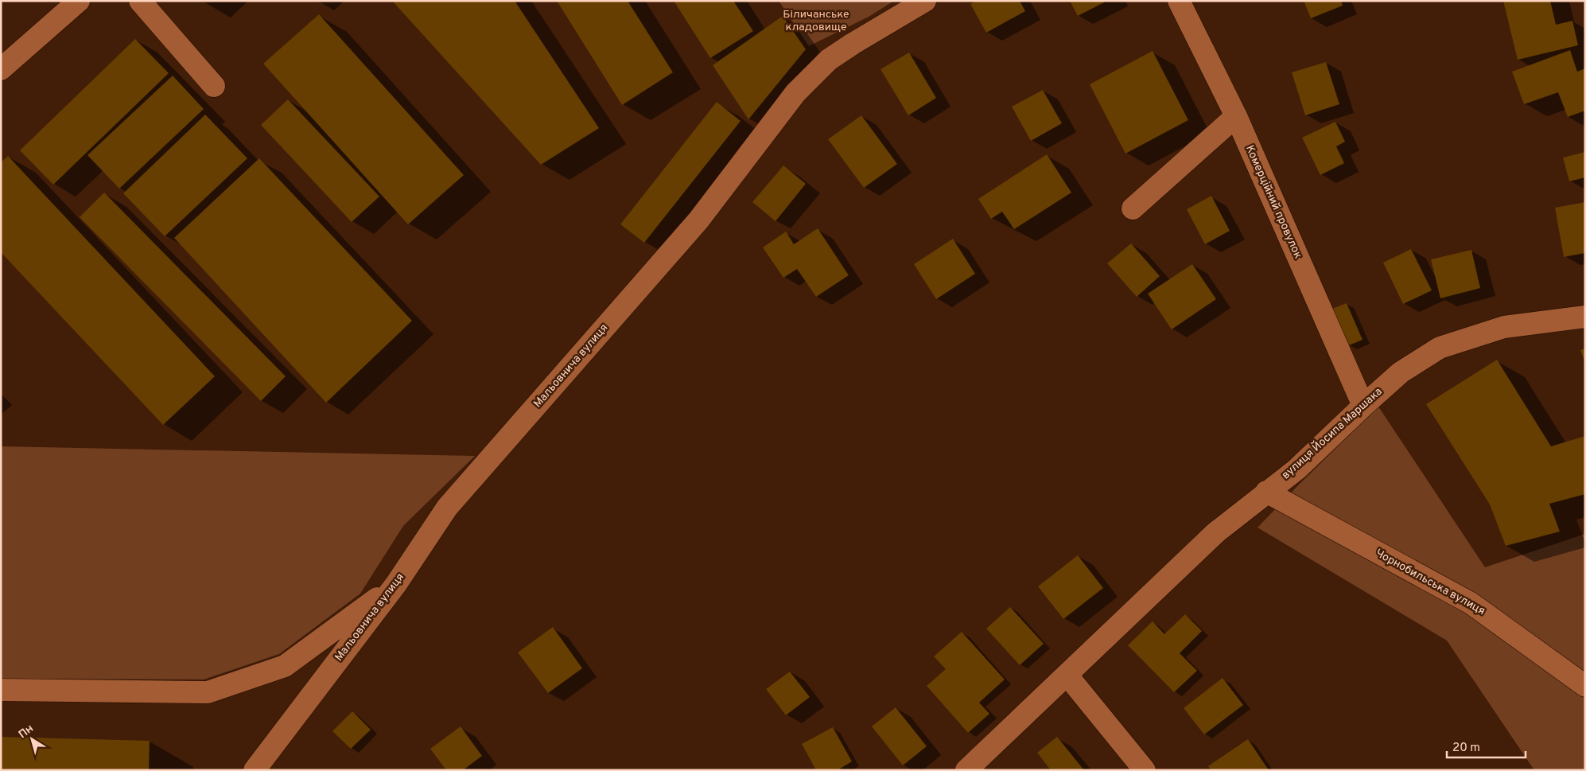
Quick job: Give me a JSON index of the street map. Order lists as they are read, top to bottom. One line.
{"streets":{"street":["Комерційний провулок","Мальовнича вулиця","вулиця Йосипа Маршака","Чорнобильська вулиця"]},"crossings":[["Комерційний провулок","вулиця Йосипа Маршака"],["вулиця Йосипа Маршака","Чорнобильська вулиця"]],"parks":["Біличанське кладовище"],"scale_bar":"20 m","north":"top left"}
